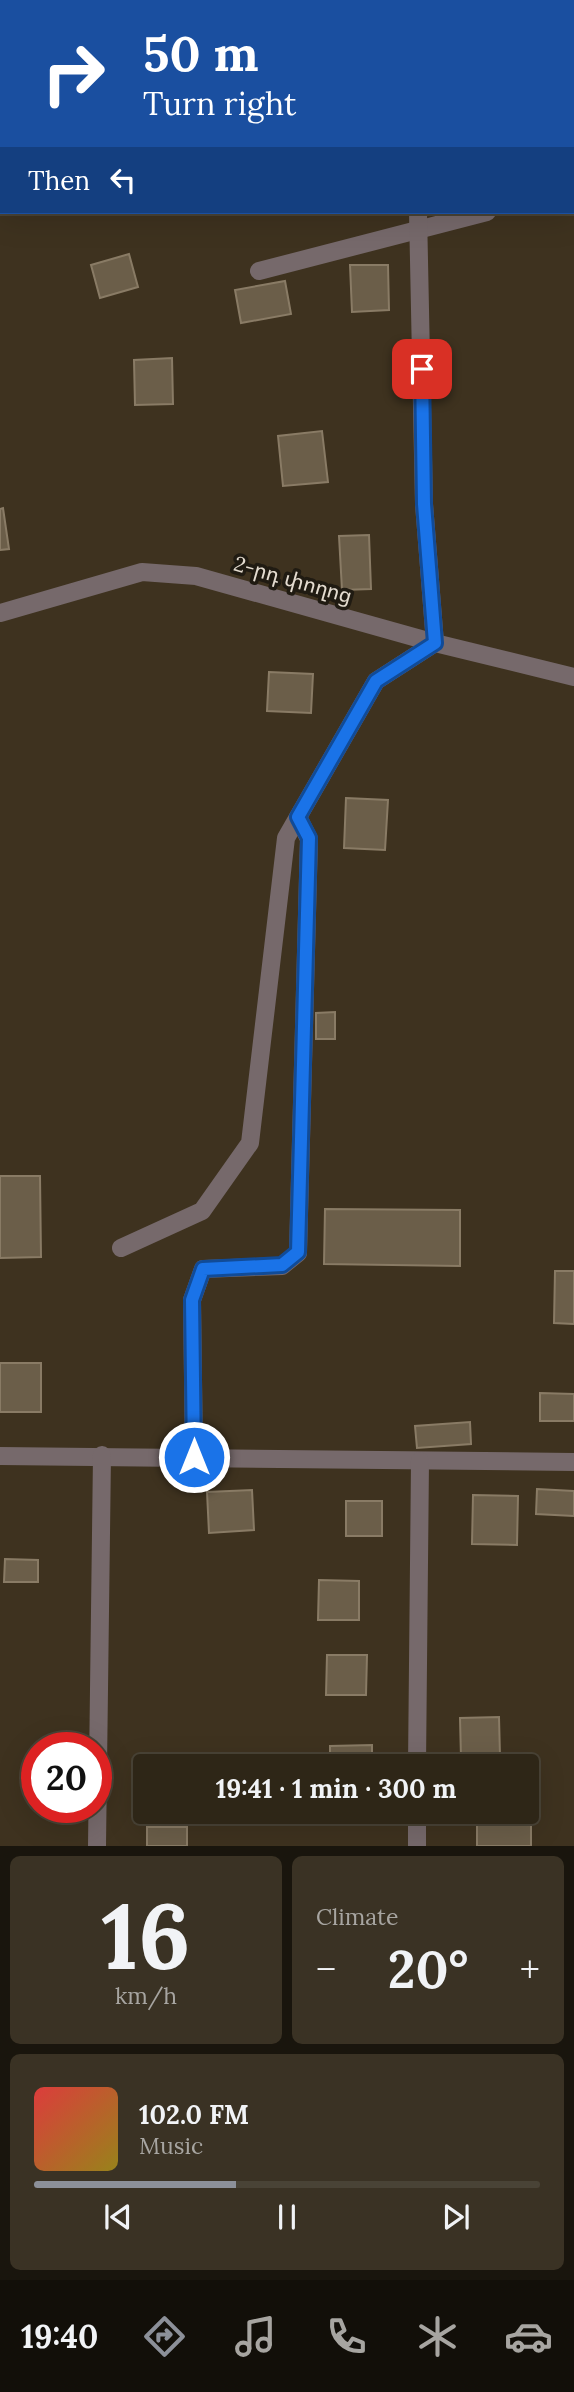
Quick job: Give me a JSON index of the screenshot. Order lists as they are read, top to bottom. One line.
{"streets":{"street":["2-րդ փողոց"]},"page":{"turn":["50 m","Turn right"],"then":"Then","limit":"20","trip":"19:41 · 1 min · 300 m","tile":[["16","km/h"],"Climate"],"heat":["−","20°","+"],"song":["102.0 FM","Music"],"tabs":"19:40"}}
